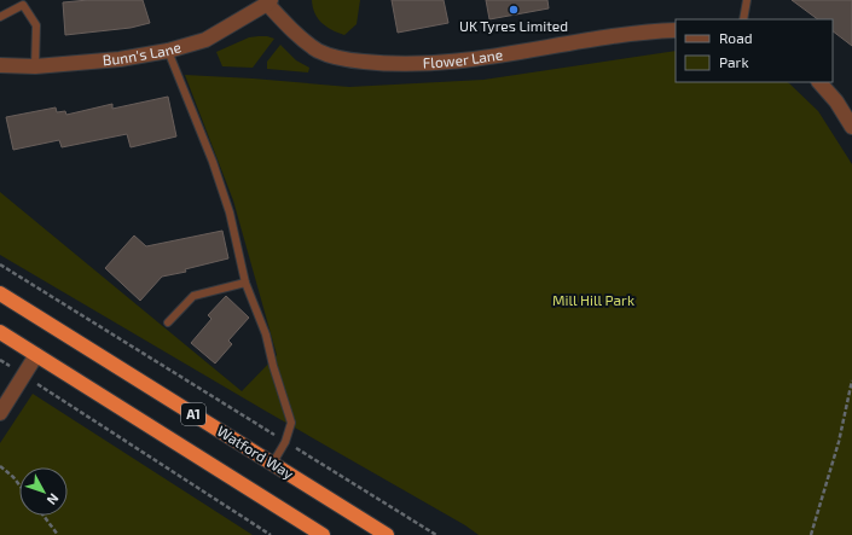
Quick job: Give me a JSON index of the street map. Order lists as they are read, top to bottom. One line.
{"streets":{"highway":["A1","Watford Way"],"street":["Bunn's Lane","Flower Lane"]},"crossings":[["Bunn's Lane","Flower Lane"]],"parks":["Mill Hill Park"],"places":["UK Tyres Limited"],"legend":["Road","Park"],"north":"bottom right"}
